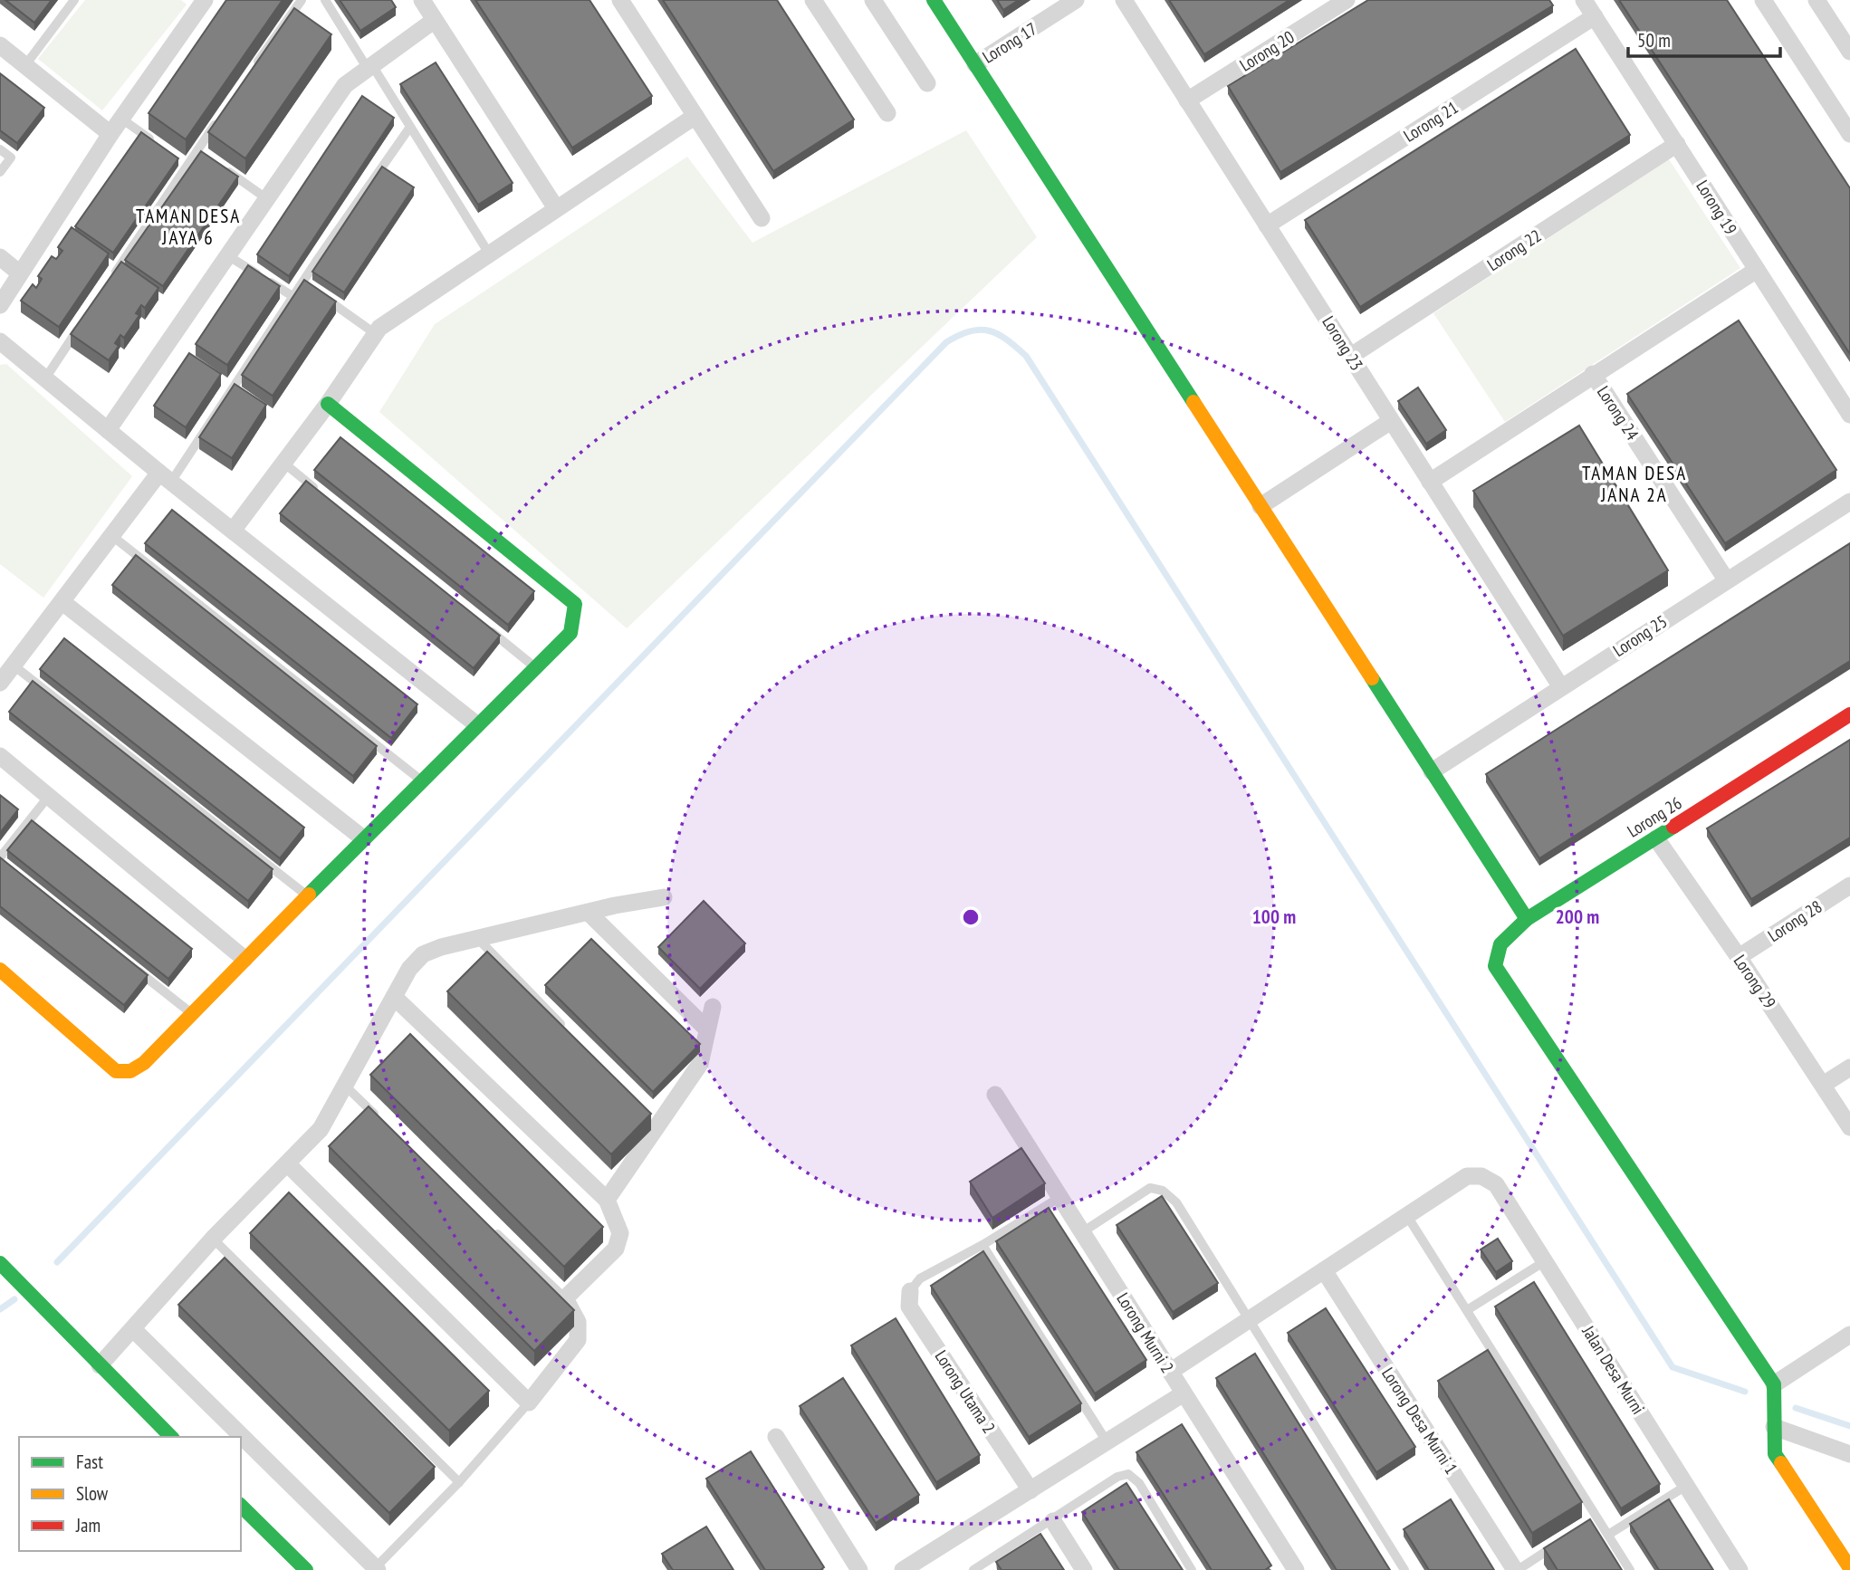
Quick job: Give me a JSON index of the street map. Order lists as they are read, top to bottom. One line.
{"streets":{"street":["Lorong 17","Lorong 20","Lorong 21","Lorong 19","Lorong 22","Lorong 23","Lorong 24","Lorong 25","Lorong 26","Lorong 28","Lorong 29","Lorong Murni 2","Jalan Desa Murni","Lorong Utama 2","Lorong Desa Murni 1"]},"crossings":[["Lorong 20","Lorong 23"],["Lorong 21","Lorong 19"],["Lorong 21","Lorong 23"],["Lorong 19","Lorong 22"],["Lorong 22","Lorong 23"],["Lorong 23","Lorong 25"],["Lorong 24","Lorong 25"],["Lorong 26","Lorong 29"],["Lorong 28","Lorong 29"]],"districts":["TAMAN DESA JAYA 6","TAMAN DESA JANA 2A"],"legend":["Fast","Slow","Jam"],"scale_bar":"50 m","rings":["100 m","200 m"]}
